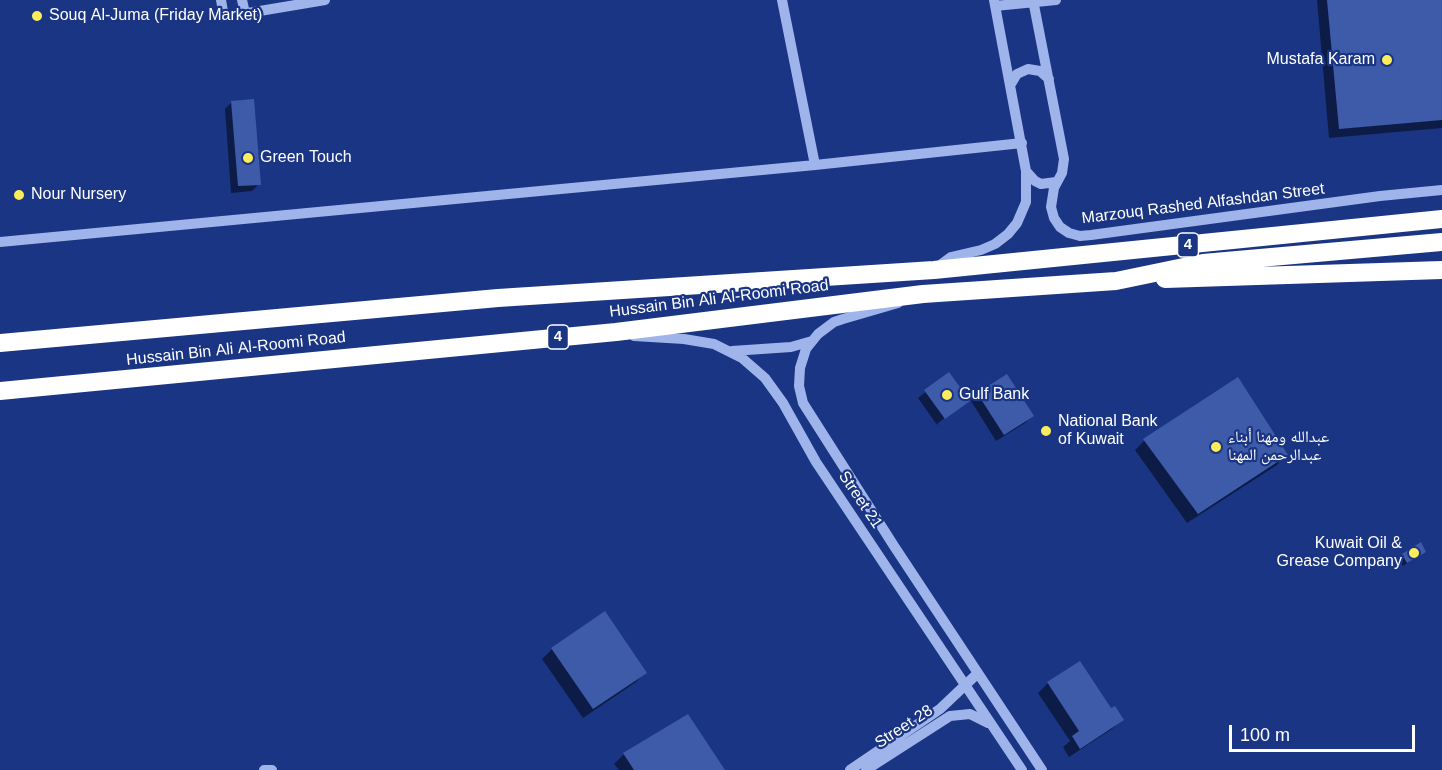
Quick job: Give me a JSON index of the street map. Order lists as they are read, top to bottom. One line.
{"streets":{"highway":["4","Hussain Bin Ali Al-Roomi Road"],"street":["Marzouq Rashed Alfashdan Street","Street 21","Street 28"]},"crossings":[["Hussain Bin Ali Al-Roomi Road","Street 21"],["Street 21","Street 28"]],"places":["Souq Al-Juma (Friday Market)","Mustafa Karam","Green Touch","Nour Nursery","Gulf Bank","National Bank of Kuwait","عبدالله ومهنا أبناء عبدالرحمن المهنا","Kuwait Oil & Grease Company"],"scale_bar":"100 m"}
